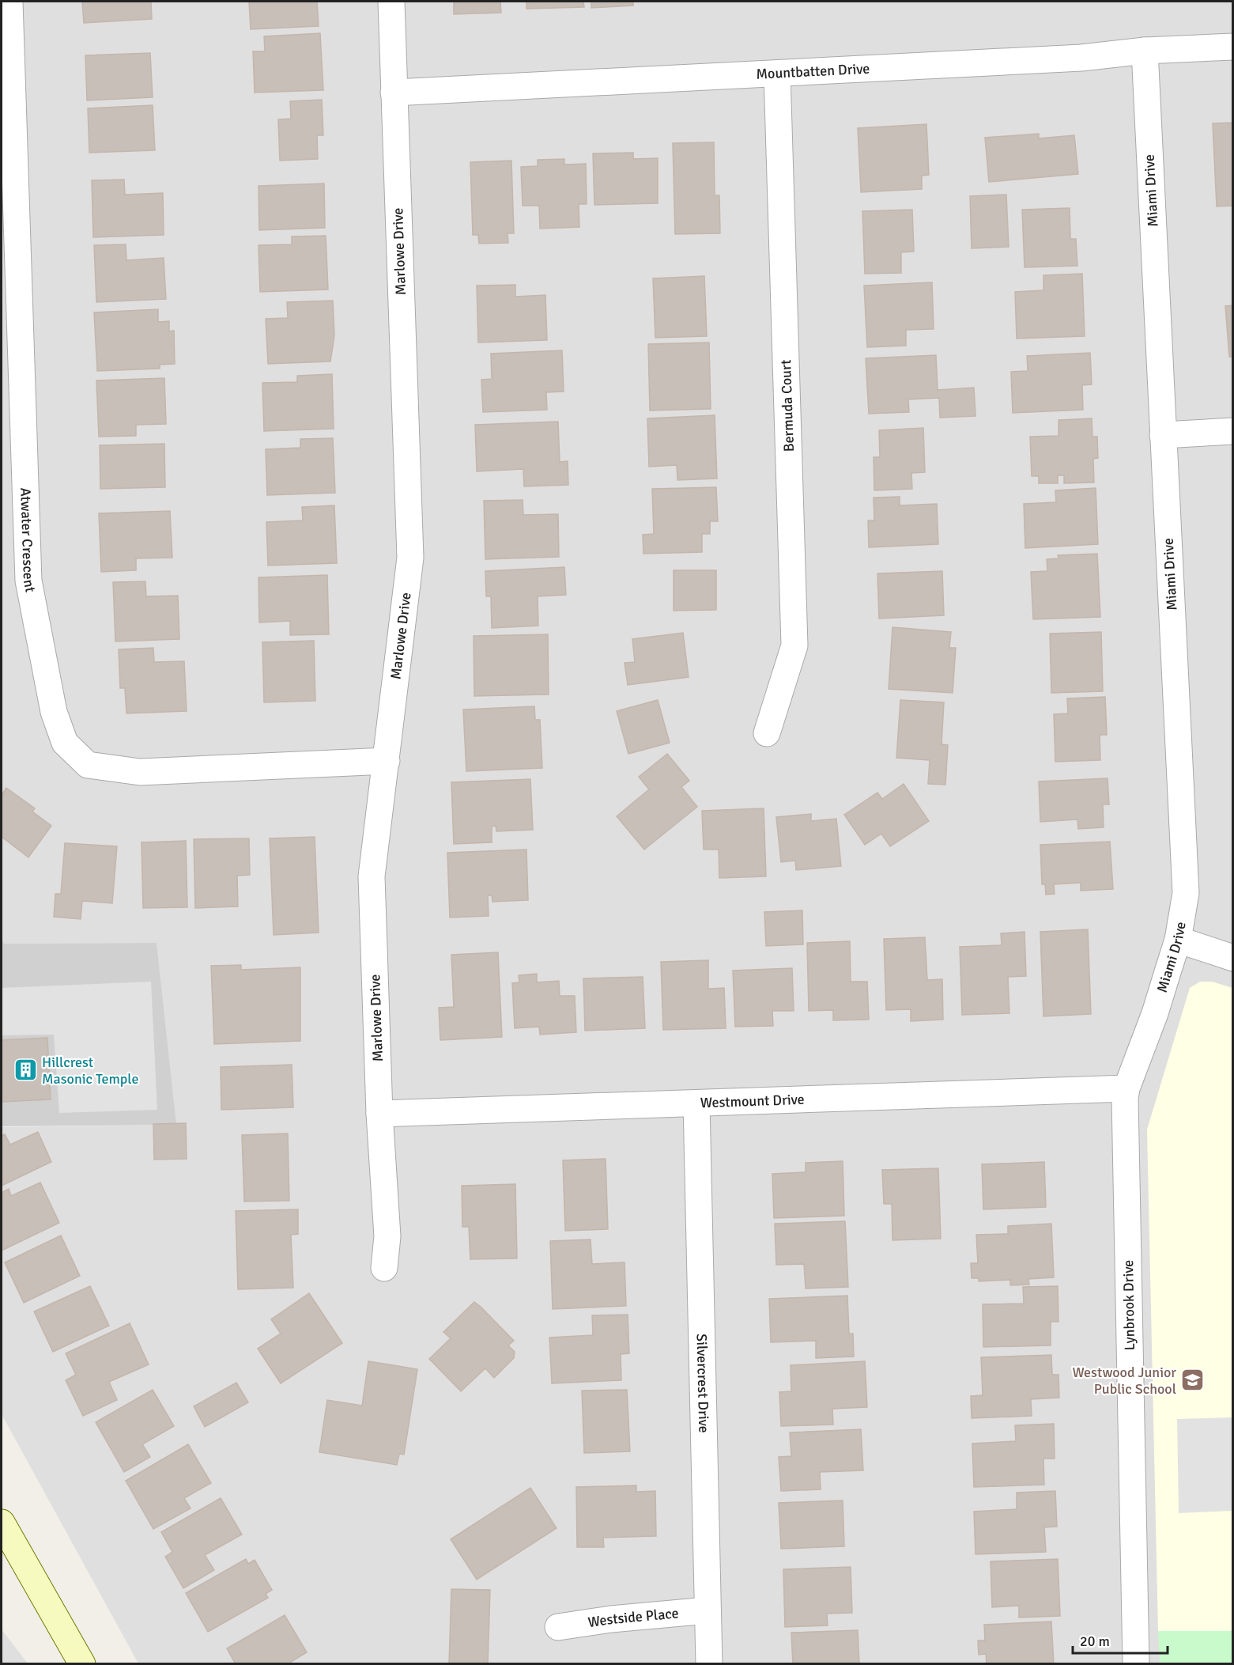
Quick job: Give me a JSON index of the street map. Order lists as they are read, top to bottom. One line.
{"streets":{"street":["Mountbatten Drive","Miami Drive","Marlowe Drive","Bermuda Court","Atwater Crescent","Westmount Drive","Lynbrook Drive","Silvercrest Drive","Westside Place"]},"crossings":[["Mountbatten Drive","Miami Drive"],["Mountbatten Drive","Marlowe Drive"],["Mountbatten Drive","Bermuda Court"],["Miami Drive","Westmount Drive"],["Miami Drive","Lynbrook Drive"],["Marlowe Drive","Atwater Crescent"],["Marlowe Drive","Westmount Drive"],["Westmount Drive","Lynbrook Drive"],["Westmount Drive","Silvercrest Drive"],["Silvercrest Drive","Westside Place"]],"places":{"building":["Hillcrest Masonic Temple"],"school or university":["Westwood Junior Public School"]},"scale_bar":"20 m"}
